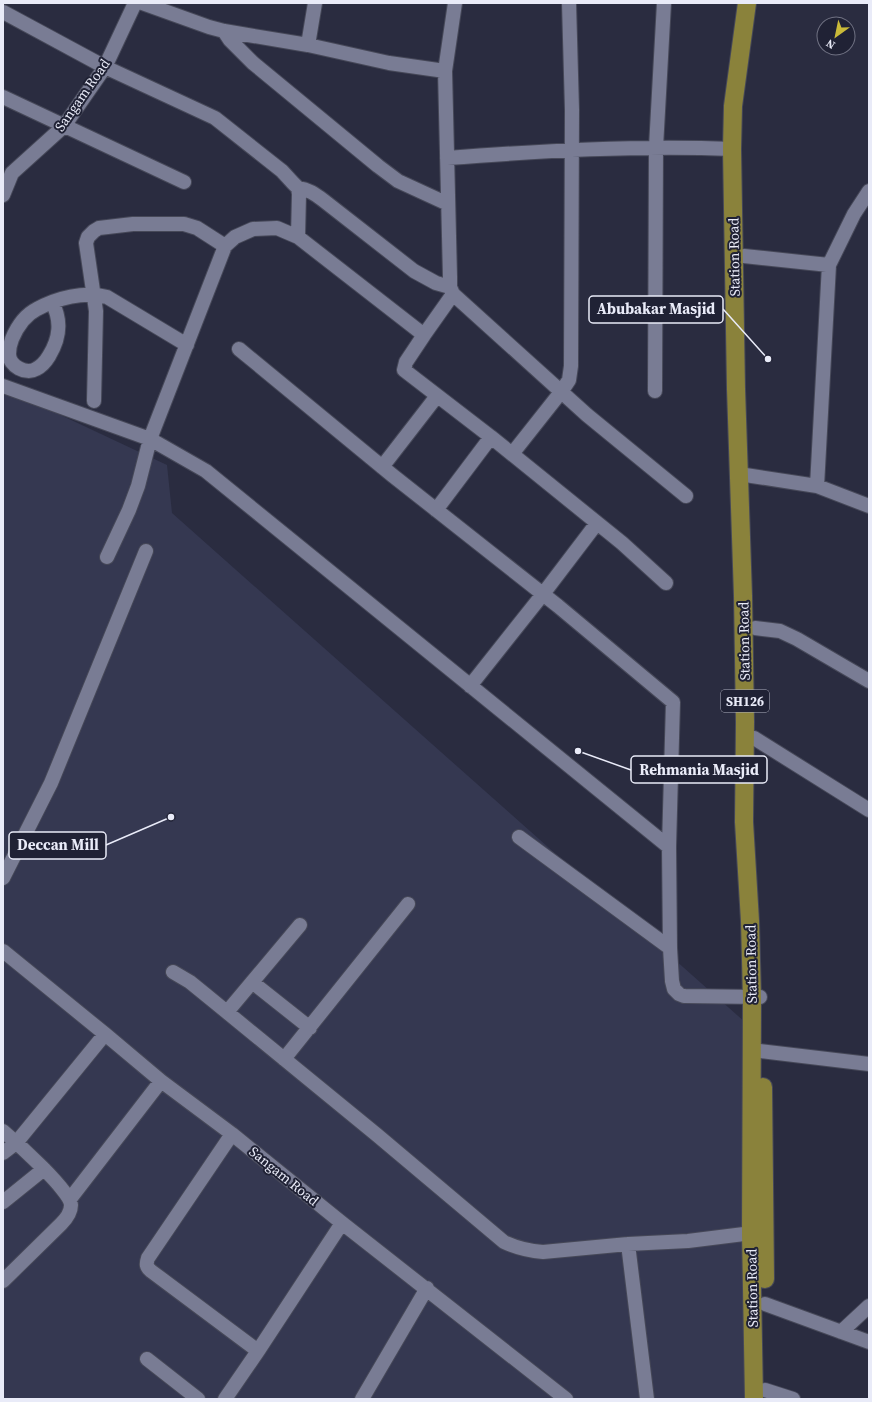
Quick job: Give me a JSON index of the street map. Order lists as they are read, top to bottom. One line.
{"streets":{"main road":["Station Road","SH126"],"street":["Sangam Road"]},"places":["Abubakar Masjid","Rehmania Masjid","Deccan Mill"],"north":"bottom left"}
